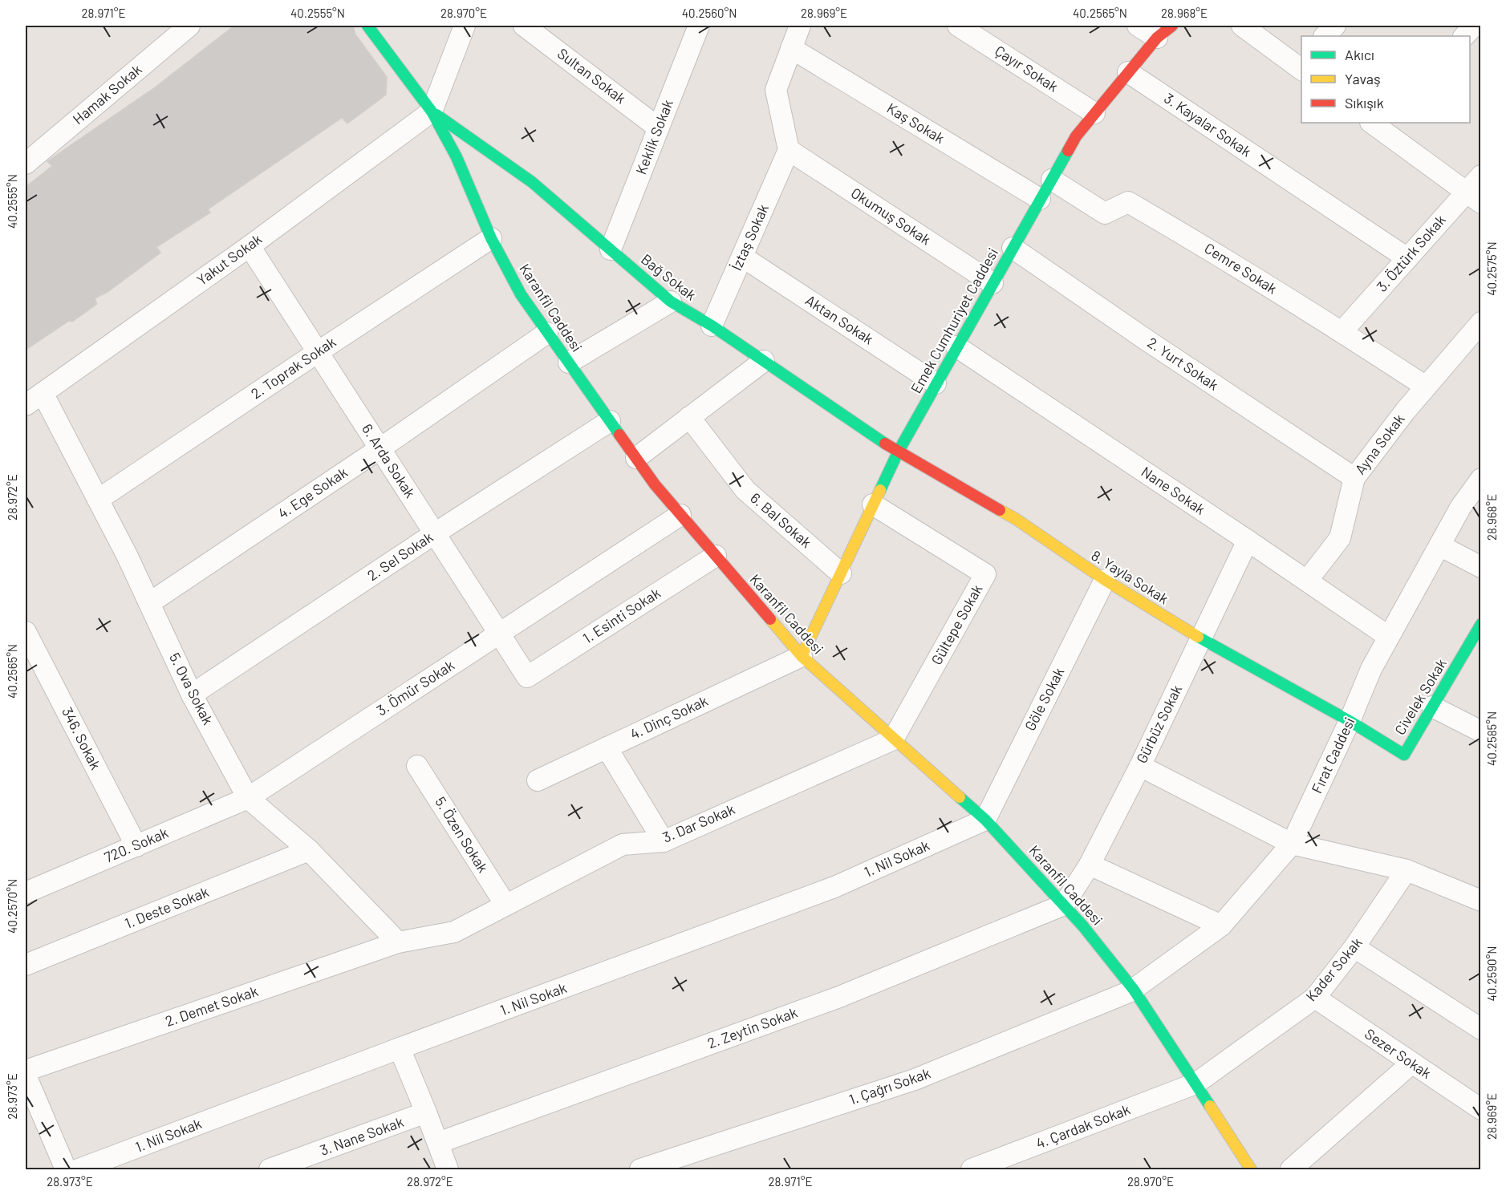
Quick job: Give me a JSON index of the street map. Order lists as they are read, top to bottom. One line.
{"streets":{"street":["Çayır Sokak","Sultan Sokak","Hamak Sokak","Kaş Sokak","3. Kayalar Sokak","Keklik Sokak","Okumuş Sokak","İztaş Sokak","3. Öztürk Sokak","Yakut Sokak","Cemre Sokak","Bağ Sokak","Karanfil Caddesi","Aktan Sokak","Emek Cumhuriyet Caddesi","2. Yurt Sokak","2. Toprak Sokak","Ayna Sokak","6. Arda Sokak","Nane Sokak","4. Ege Sokak","6. Bal Sokak","2. Sel Sokak","8. Yayla Sokak","1. Esinti Sokak","Gültepe Sokak","3. Ömür Sokak","5. Ova Sokak","Civelek Sokak","Göle Sokak","4. Dinç Sokak","Gürbüz Sokak","346. Sokak","Fırat Caddesi","3. Dar Sokak","5. Özen Sokak","720. Sokak","1. Nil Sokak","1. Deste Sokak","Kader Sokak","2. Demet Sokak","2. Zeytin Sokak","Sezer Sokak","1. Çağrı Sokak","4. Çardak Sokak","3. Nane Sokak"]},"crossings":[["Çayır Sokak","Emek Cumhuriyet Caddesi"],["Sultan Sokak","Keklik Sokak"],["Kaş Sokak","Emek Cumhuriyet Caddesi"],["3. Kayalar Sokak","3. Öztürk Sokak"],["3. Kayalar Sokak","Emek Cumhuriyet Caddesi"],["Keklik Sokak","Bağ Sokak"],["Okumuş Sokak","İztaş Sokak"],["Okumuş Sokak","Emek Cumhuriyet Caddesi"],["İztaş Sokak","Bağ Sokak"],["İztaş Sokak","Aktan Sokak"],["3. Öztürk Sokak","Cemre Sokak"],["Yakut Sokak","Bağ Sokak"],["Yakut Sokak","Karanfil Caddesi"],["Yakut Sokak","6. Arda Sokak"],["Yakut Sokak","5. Ova Sokak"],["Cemre Sokak","Emek Cumhuriyet Caddesi"],["Cemre Sokak","Ayna Sokak"],["Bağ Sokak","Karanfil Caddesi"],["Bağ Sokak","Emek Cumhuriyet Caddesi"],["Bağ Sokak","8. Yayla Sokak"],["Karanfil Caddesi","Emek Cumhuriyet Caddesi"],["Karanfil Caddesi","2. Toprak Sokak"],["Karanfil Caddesi","4. Ege Sokak"],["Karanfil Caddesi","2. Sel Sokak"],["Karanfil Caddesi","1. Esinti Sokak"],["Karanfil Caddesi","Gültepe Sokak"],["Karanfil Caddesi","3. Ömür Sokak"],["Karanfil Caddesi","Göle Sokak"],["Karanfil Caddesi","4. Dinç Sokak"],["Karanfil Caddesi","Gürbüz Sokak"],["Karanfil Caddesi","Fırat Caddesi"],["Karanfil Caddesi","3. Dar Sokak"],["Karanfil Caddesi","1. Nil Sokak"],["Karanfil Caddesi","Kader Sokak"],["Karanfil Caddesi","2. Zeytin Sokak"],["Karanfil Caddesi","1. Çağrı Sokak"],["Karanfil Caddesi","4. Çardak Sokak"],["Aktan Sokak","Emek Cumhuriyet Caddesi"],["Emek Cumhuriyet Caddesi","2. Yurt Sokak"],["Emek Cumhuriyet Caddesi","Nane Sokak"],["Emek Cumhuriyet Caddesi","6. Bal Sokak"],["Emek Cumhuriyet Caddesi","8. Yayla Sokak"],["Emek Cumhuriyet Caddesi","Gültepe Sokak"],["Emek Cumhuriyet Caddesi","4. Dinç Sokak"],["2. Yurt Sokak","Ayna Sokak"],["2. Toprak Sokak","6. Arda Sokak"],["2. Toprak Sokak","5. Ova Sokak"],["Ayna Sokak","Nane Sokak"],["6. Arda Sokak","4. Ege Sokak"],["6. Arda Sokak","2. Sel Sokak"],["6. Arda Sokak","1. Esinti Sokak"],["6. Arda Sokak","3. Ömür Sokak"],["Nane Sokak","Gürbüz Sokak"],["Nane Sokak","Fırat Caddesi"],["4. Ege Sokak","5. Ova Sokak"],["2. Sel Sokak","5. Ova Sokak"],["8. Yayla Sokak","Civelek Sokak"],["8. Yayla Sokak","Göle Sokak"],["8. Yayla Sokak","Gürbüz Sokak"],["8. Yayla Sokak","Fırat Caddesi"],["Gültepe Sokak","3. Dar Sokak"],["3. Ömür Sokak","5. Ova Sokak"],["3. Ömür Sokak","720. Sokak"],["5. Ova Sokak","3. Dar Sokak"],["5. Ova Sokak","720. Sokak"],["5. Ova Sokak","1. Deste Sokak"],["5. Ova Sokak","2. Demet Sokak"],["Civelek Sokak","Fırat Caddesi"],["Göle Sokak","1. Nil Sokak"],["Gürbüz Sokak","2. Zeytin Sokak"],["346. Sokak","720. Sokak"],["Fırat Caddesi","1. Çağrı Sokak"],["3. Dar Sokak","5. Özen Sokak"],["3. Dar Sokak","2. Demet Sokak"],["Kader Sokak","Sezer Sokak"],["Kader Sokak","4. Çardak Sokak"]],"legend":["Akıcı","Yavaş","Sıkışık"],"coordinates":["28.971°E","40.2555°N","28.970°E","40.2560°N","28.969°E","40.2565°N","28.968°E","40.2575°N","28.972°E","40.2585°N","40.2570°N","40.2590°N","28.973°E"]}
